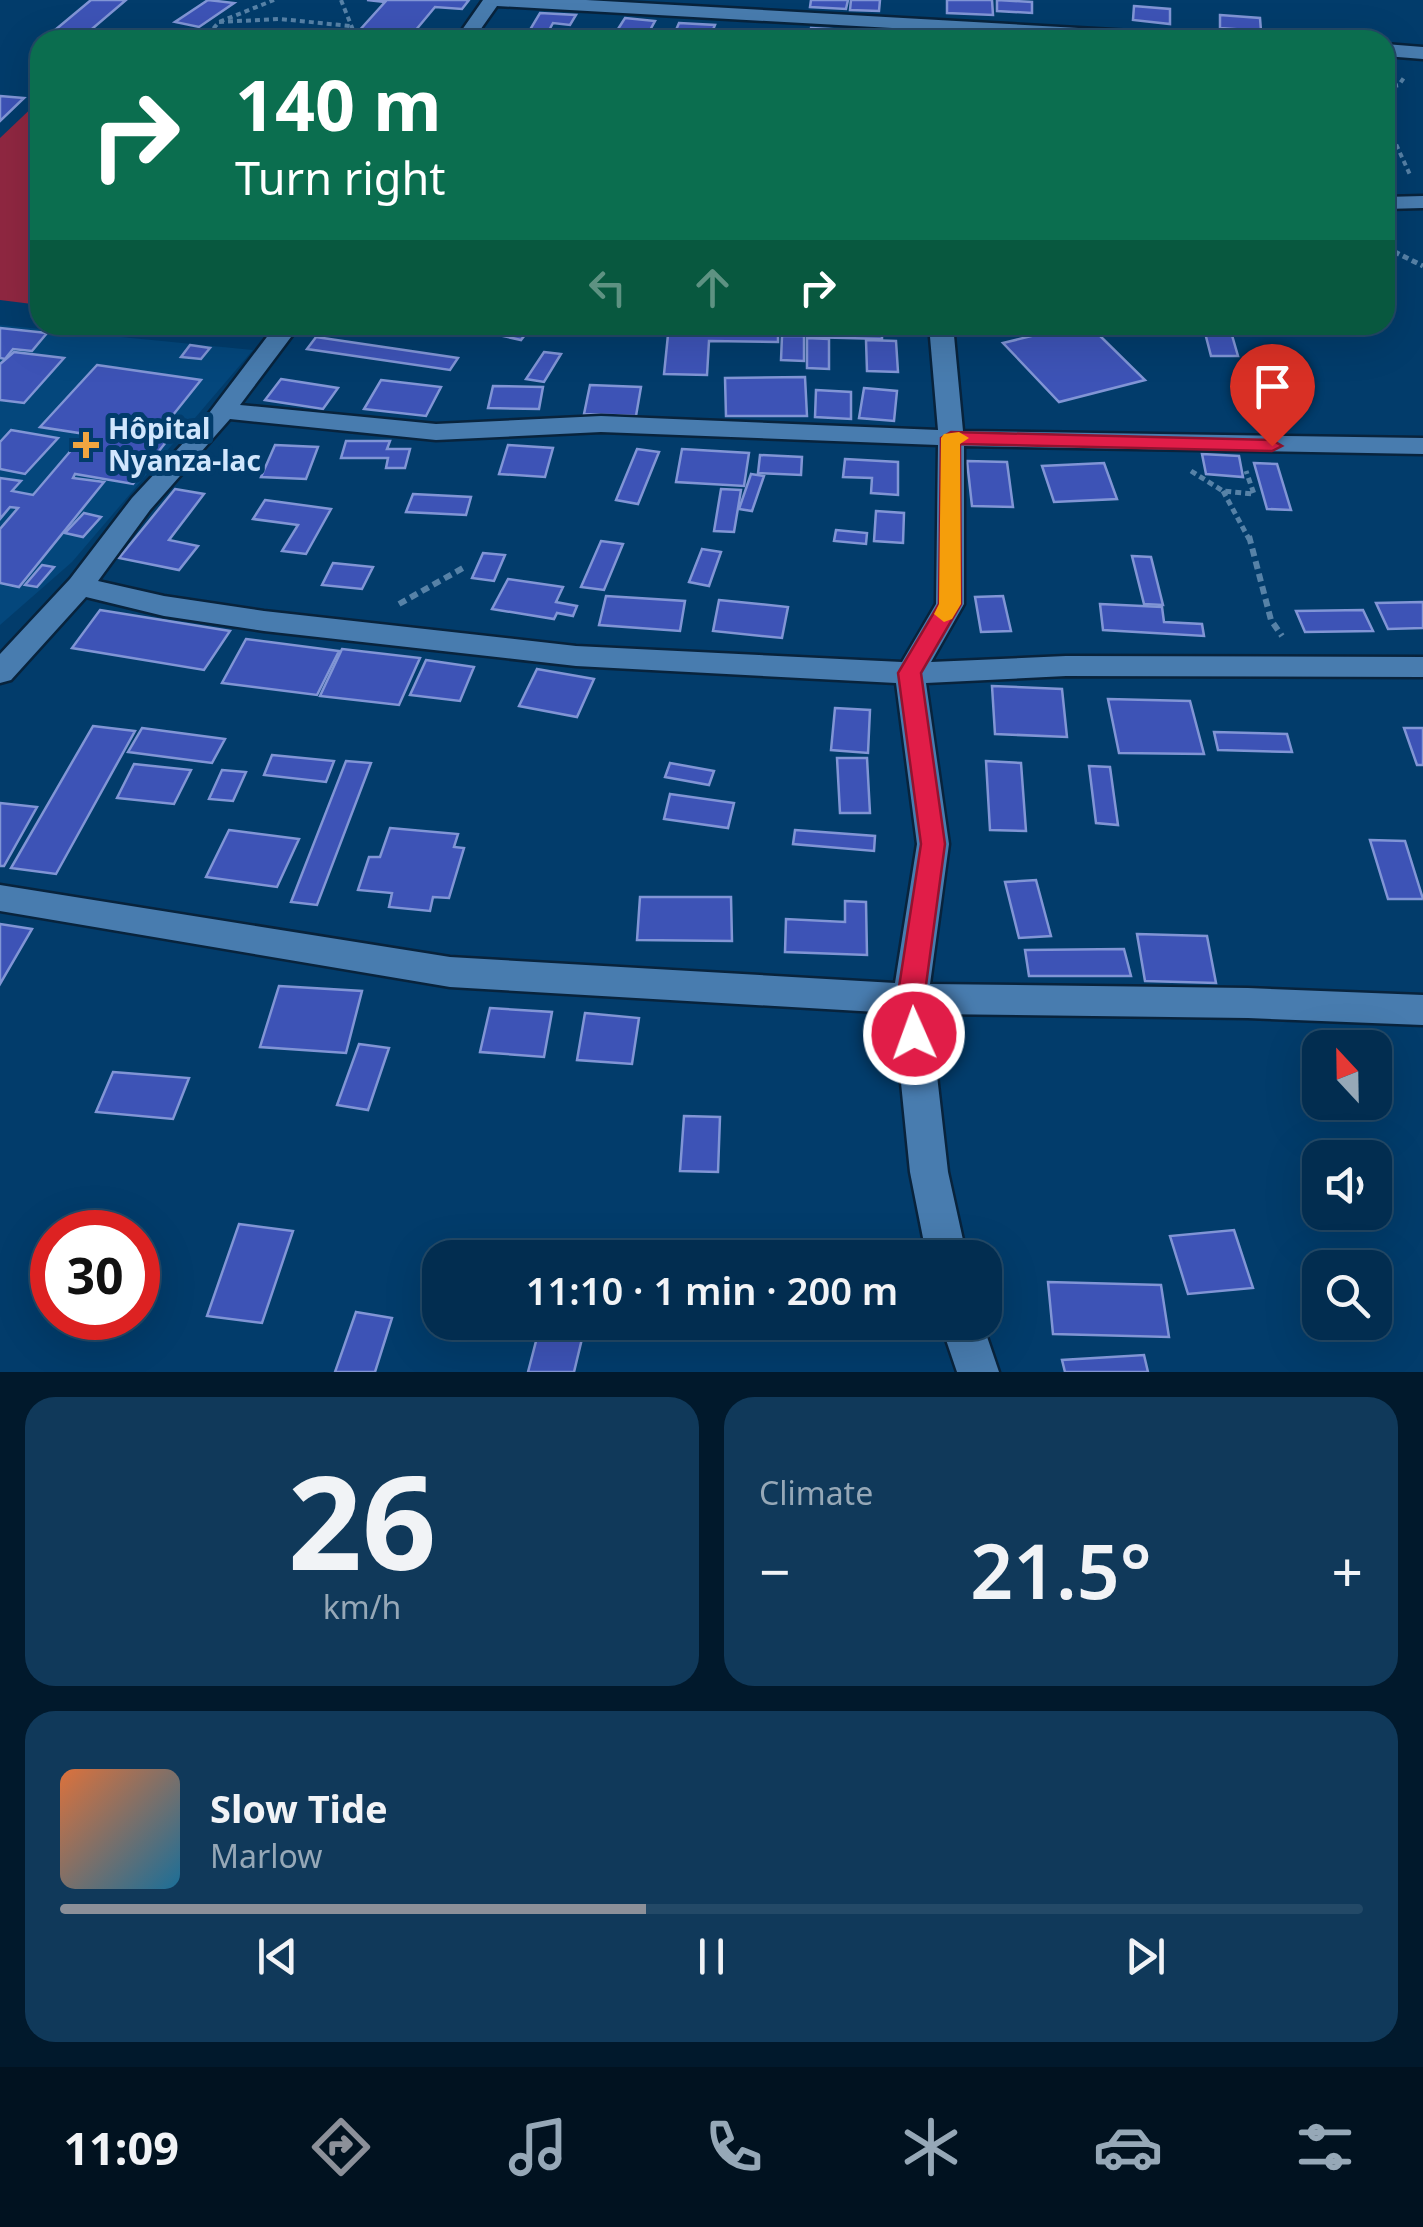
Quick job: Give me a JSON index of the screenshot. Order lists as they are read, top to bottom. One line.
{"places":{"health":["Hôpital Nyanza-lac"]},"north":"top","page":{"turn":["140 m","Turn right"],"limit":"30","trip":"11:10 · 1 min · 200 m","tile":[["26","km/h"],"Climate"],"heat":["−","21.5°","+"],"song":["Slow Tide","Marlow"],"tabs":"11:09"}}
